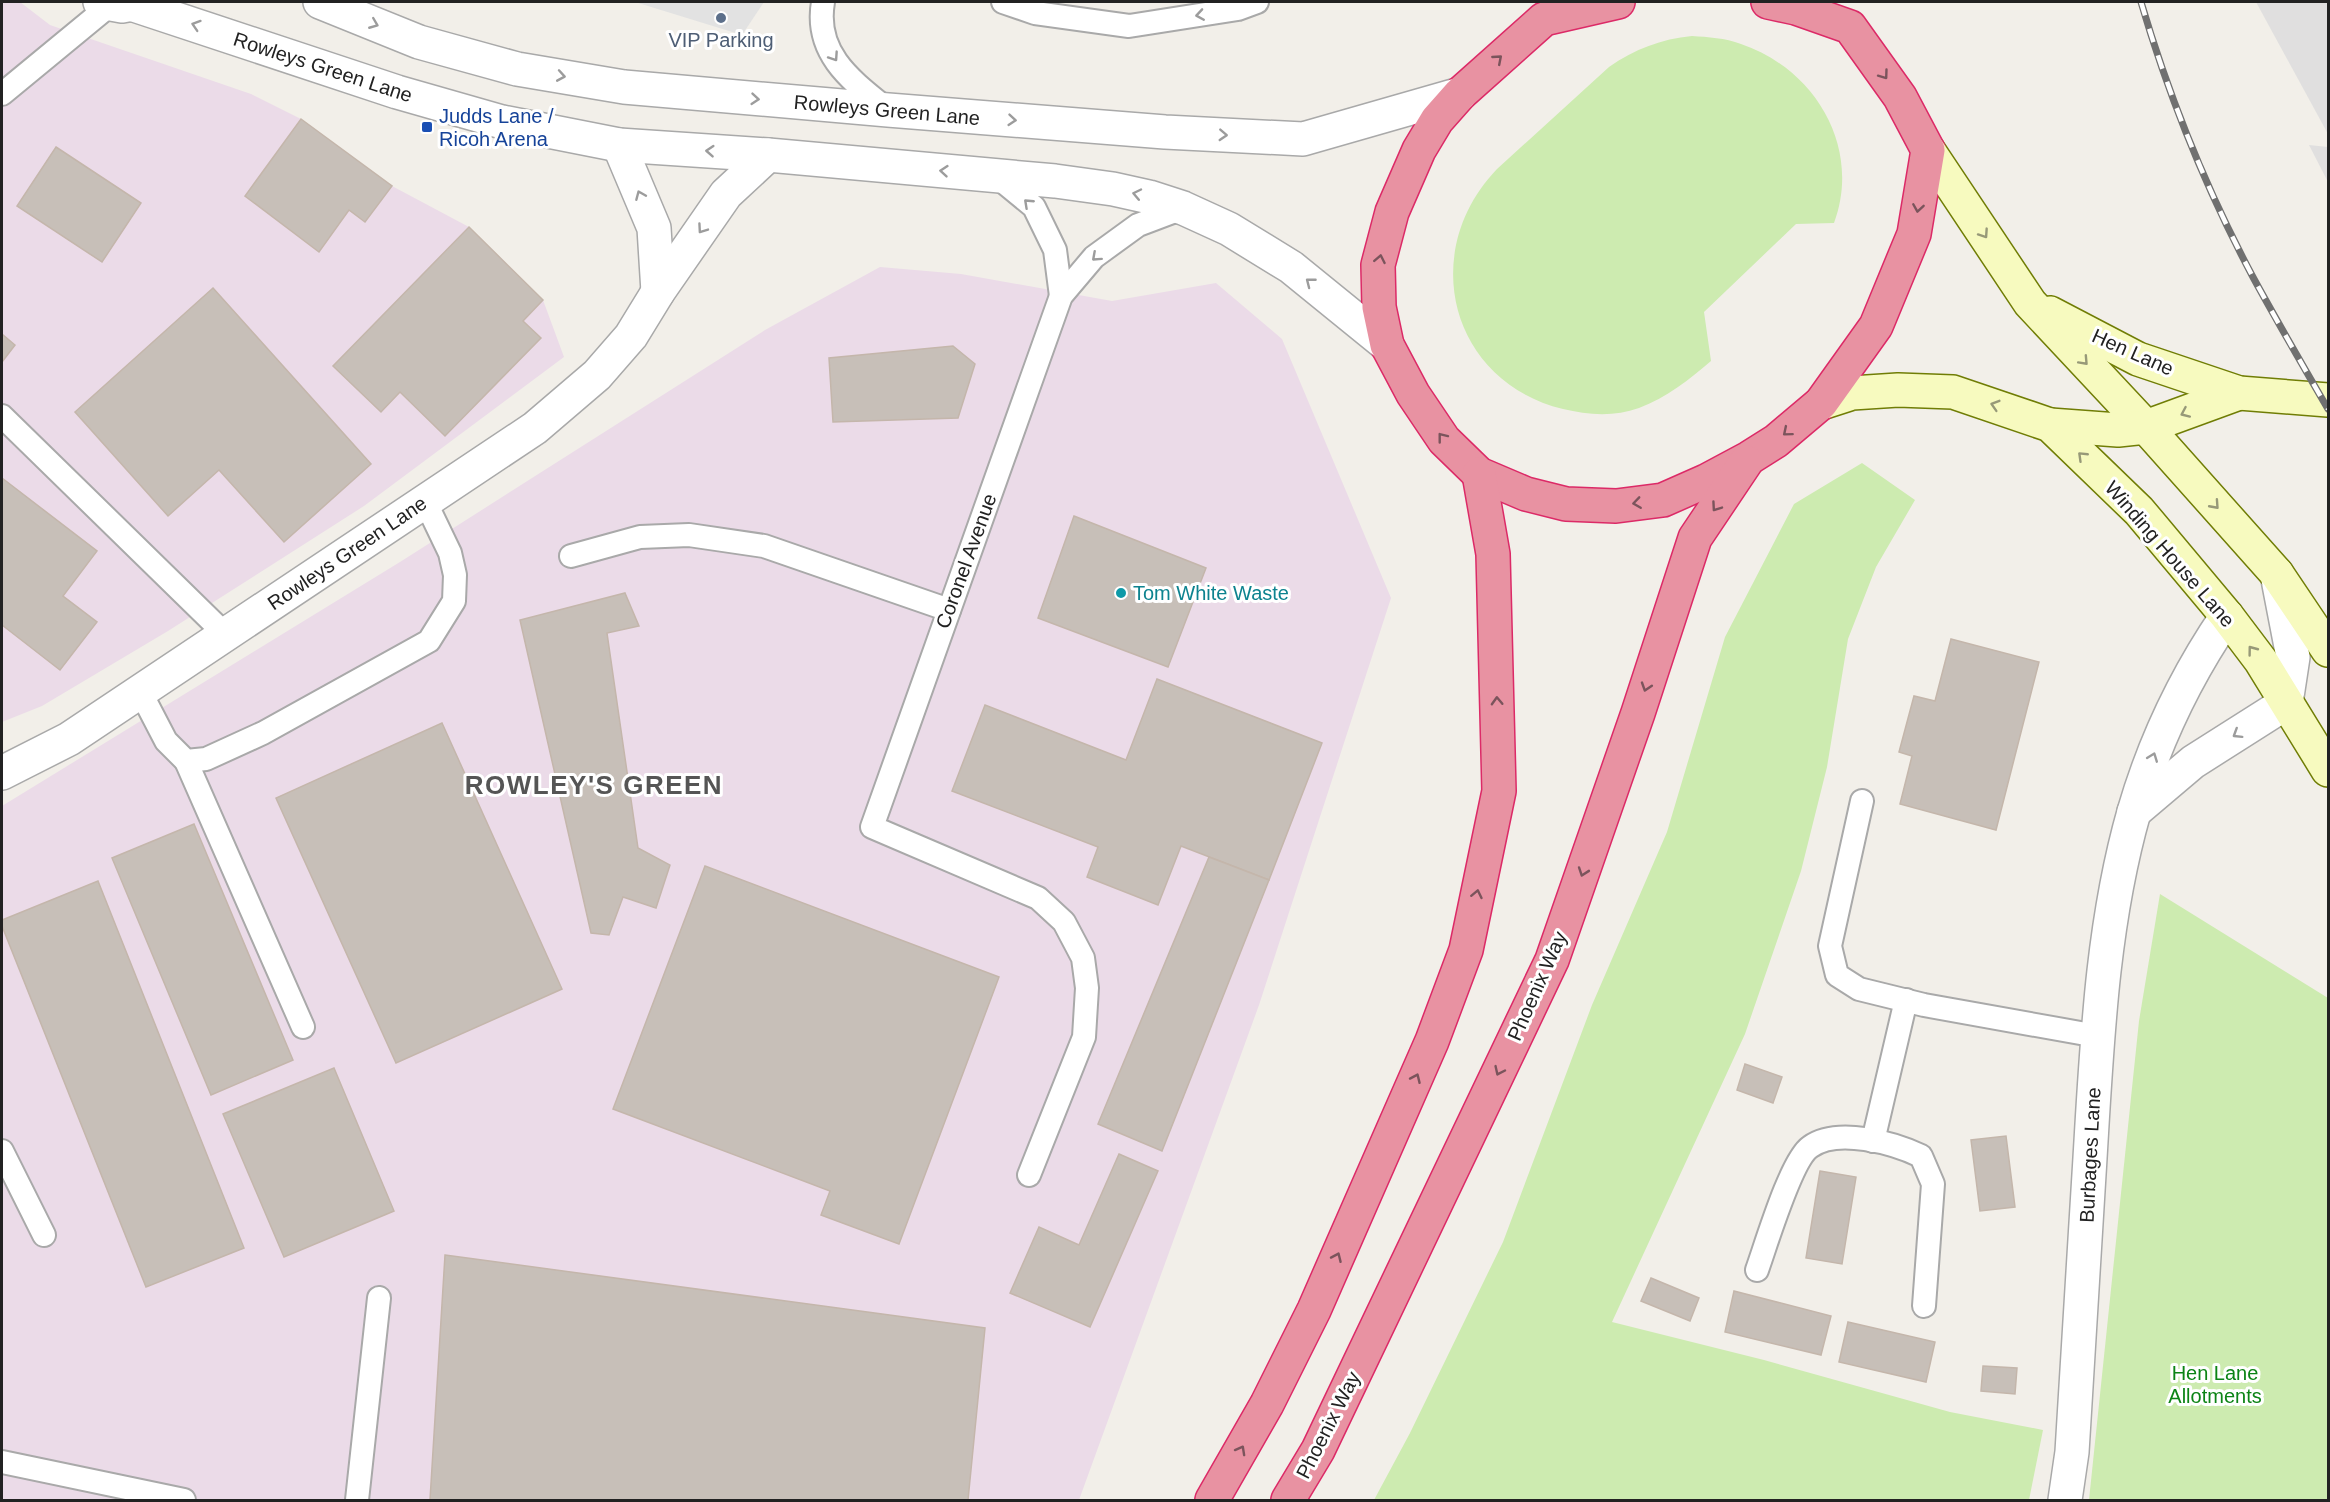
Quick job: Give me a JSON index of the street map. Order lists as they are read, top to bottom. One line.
{"streets":{"highway":["Phoenix Way"],"street":["Rowleys Green Lane","Hen Lane","Winding House Lane","Burbages Lane"],"lane":["Coronel Avenue"]},"crossings":[["Rowleys Green Lane","Coronel Avenue"],["Hen Lane","Winding House Lane"],["Winding House Lane","Burbages Lane"]],"districts":["ROWLEY'S GREEN"],"parks":["Hen Lane Allotments"],"places":{"other":["VIP Parking","Tom White Waste"],"transit":["Judds Lane / Ricoh Arena"]}}
